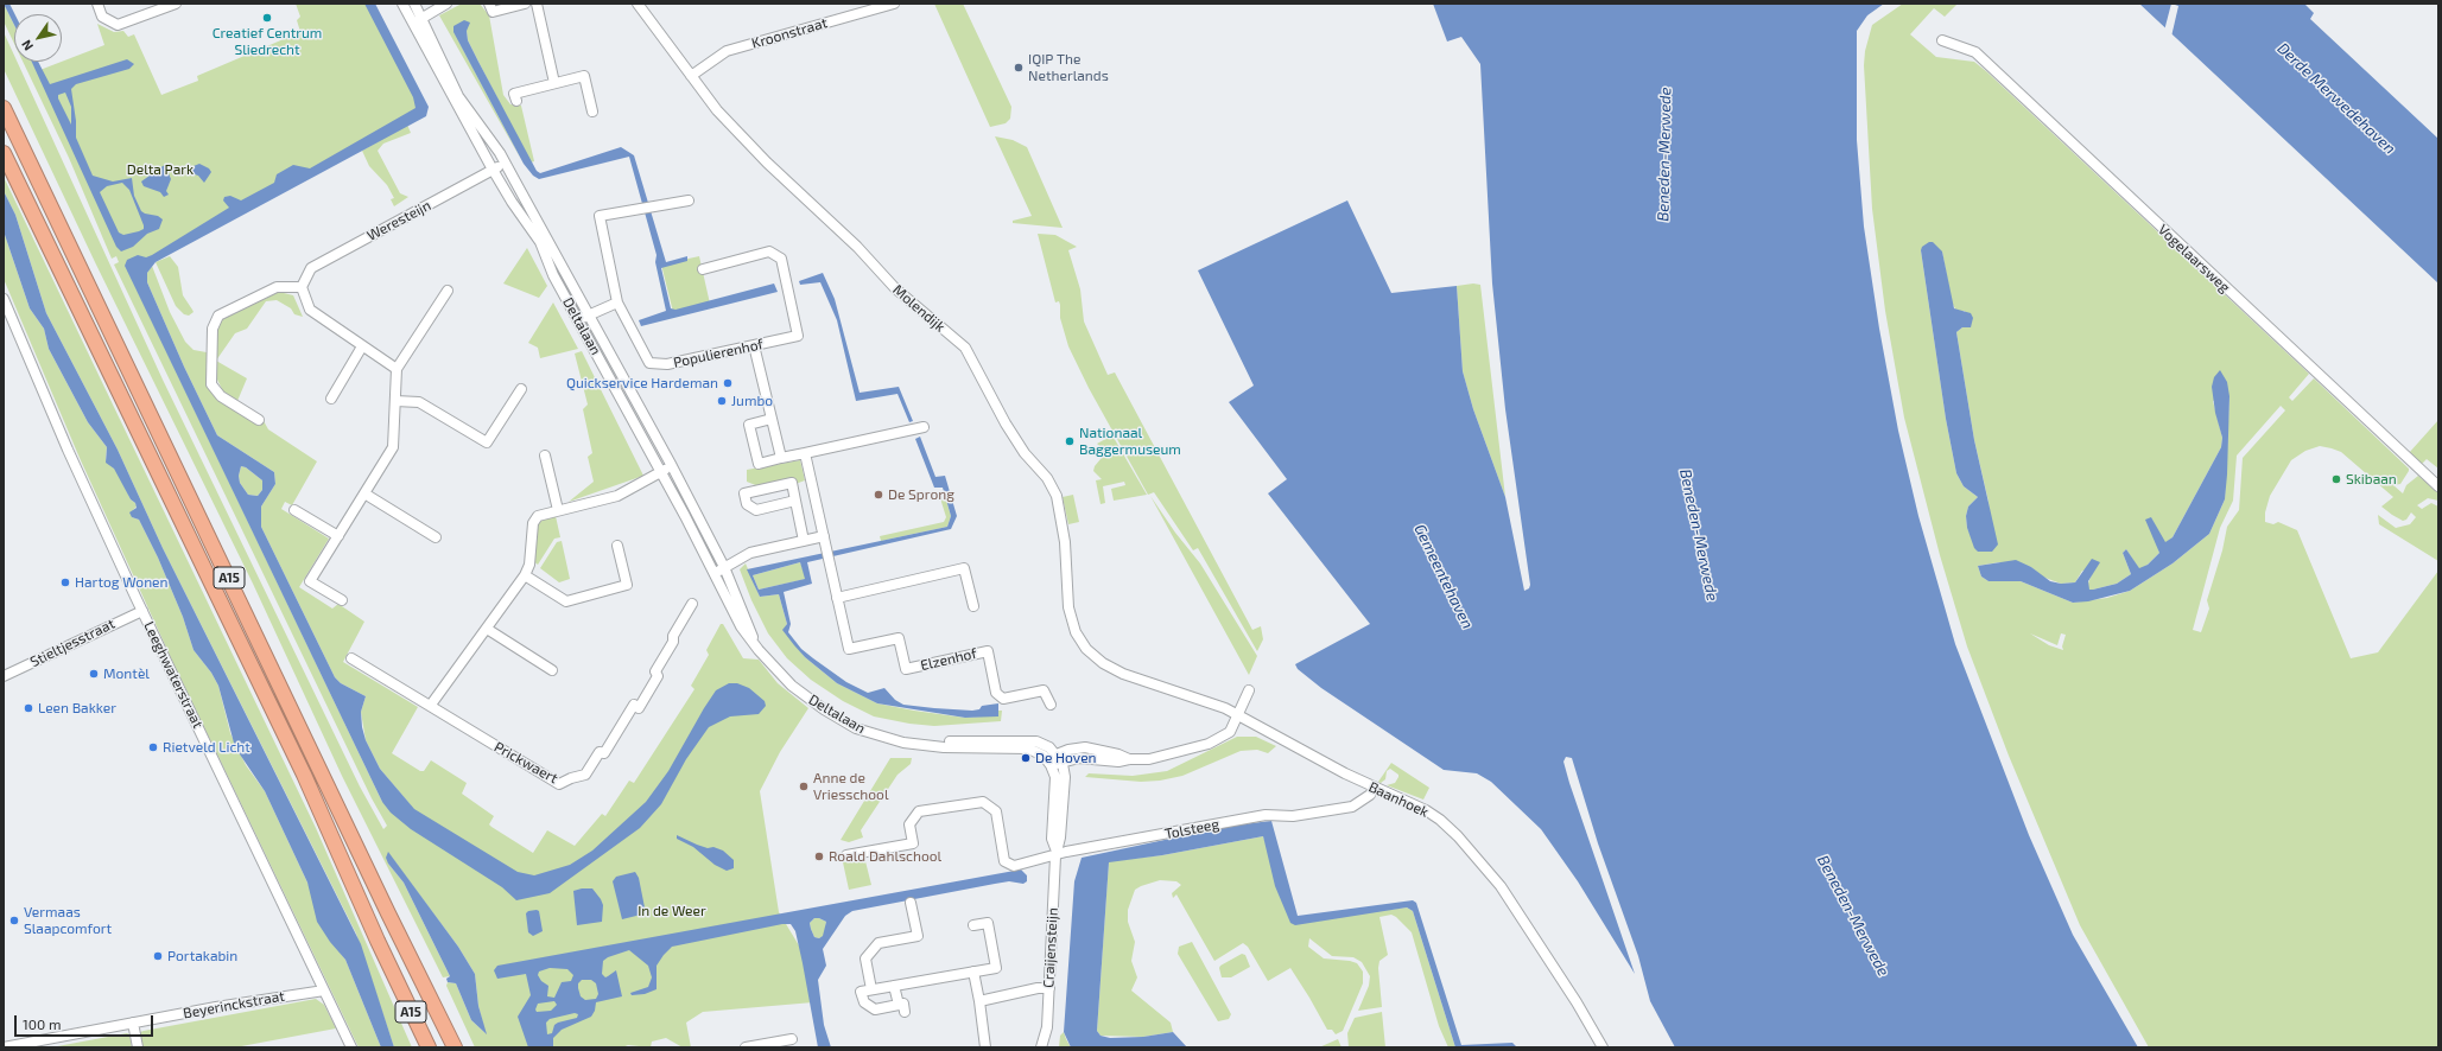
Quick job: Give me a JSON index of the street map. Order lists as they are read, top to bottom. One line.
{"streets":{"highway":["A15"],"street":["Kroonstraat","Weresteijn","Vogelaarsweg","Molendijk","Deltalaan","Populierenhof","Stieltjesstraat","Elzenhof","Leeghwaterstraat","Prickwaert","Baanhoek","Tolsteeg","Craijensteijn","Beyerinckstraat"]},"crossings":[["Kroonstraat","Molendijk"],["Weresteijn","Deltalaan"],["Molendijk","Baanhoek"],["Deltalaan","Craijensteijn"],["Stieltjesstraat","Leeghwaterstraat"],["Leeghwaterstraat","Beyerinckstraat"],["Tolsteeg","Craijensteijn"]],"water":["Derde Merwedehaven","Beneden-Merwede","Gemeentehaven"],"parks":["Delta Park","In de Weer"],"places":["Creatief Centrum Sliedrecht","IQIP The Netherlands","Quickservice Hardeman","Jumbo","Nationaal Baggermuseum","Skibaan","De Sprong","Hartog Wonen","Montèl","Leen Bakker","Rietveld Licht","De Hoven","Anne de Vriesschool","Roald Dahlschool","Vermaas Slaapcomfort","Portakabin"],"scale_bar":"100 m","north":"bottom left"}
